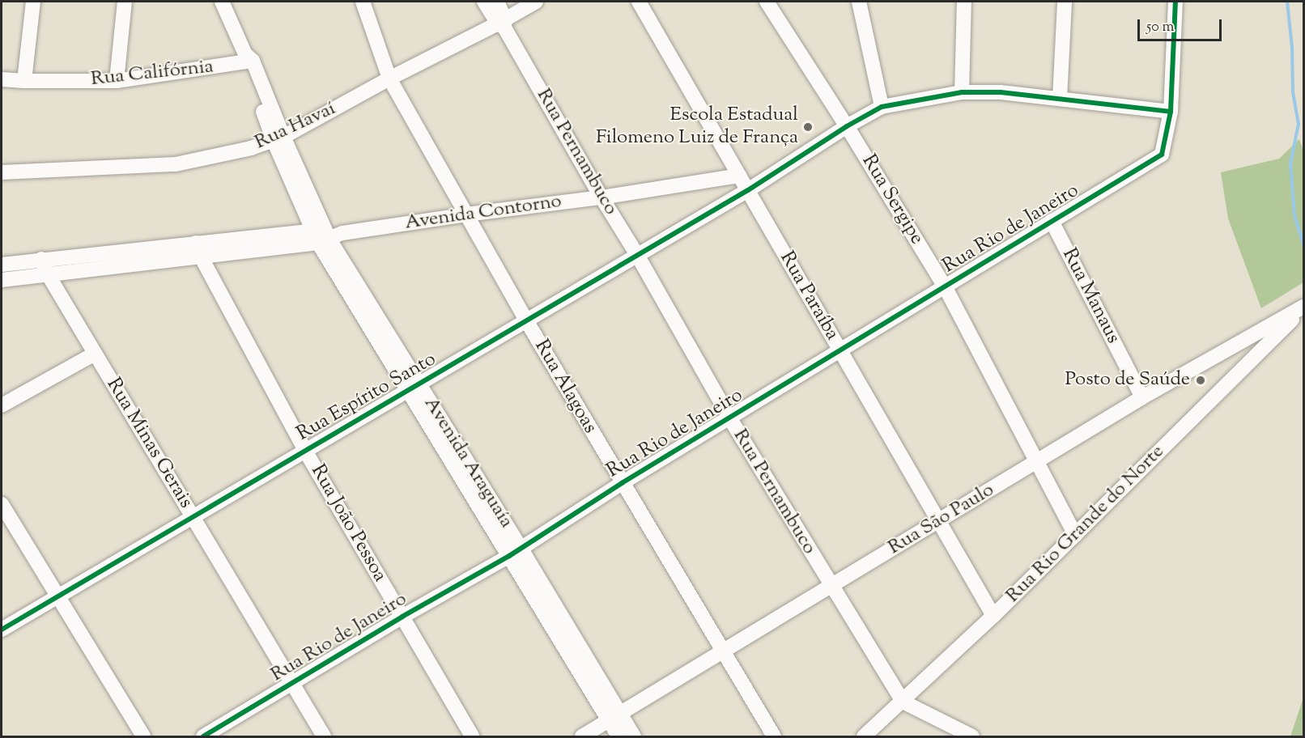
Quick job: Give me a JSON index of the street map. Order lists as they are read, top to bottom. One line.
{"streets":{"street":["Rua Califórnia","Rua Havaí","Rua Pernambuco","Rua Sergipe","Avenida Contorno","Rua Rio de Janeiro","Rua Paraíba","Rua Manaus","Rua Alagoas","Rua Espírito Santo","Rua Minas Gerais","Avenida Araguaía","Rua São Paulo","Rua João Pessoa","Rua Rio Grande do Norte"]},"crossings":[["Rua Califórnia","Avenida Araguaía"],["Rua Havaí","Rua Pernambuco"],["Rua Havaí","Rua Alagoas"],["Rua Havaí","Avenida Araguaía"],["Rua Pernambuco","Avenida Contorno"],["Rua Pernambuco","Rua Rio de Janeiro"],["Rua Pernambuco","Rua Espírito Santo"],["Rua Pernambuco","Rua São Paulo"],["Rua Pernambuco","Rua Rio Grande do Norte"],["Rua Sergipe","Rua Rio de Janeiro"],["Rua Sergipe","Rua Espírito Santo"],["Rua Sergipe","Rua São Paulo"],["Rua Sergipe","Rua Rio Grande do Norte"],["Avenida Contorno","Rua Paraíba"],["Avenida Contorno","Rua Alagoas"],["Avenida Contorno","Rua Minas Gerais"],["Avenida Contorno","Avenida Araguaía"],["Avenida Contorno","Rua João Pessoa"],["Rua Rio de Janeiro","Rua Paraíba"],["Rua Rio de Janeiro","Rua Manaus"],["Rua Rio de Janeiro","Rua Alagoas"],["Rua Rio de Janeiro","Rua Espírito Santo"],["Rua Rio de Janeiro","Rua Minas Gerais"],["Rua Rio de Janeiro","Avenida Araguaía"],["Rua Rio de Janeiro","Rua João Pessoa"],["Rua Paraíba","Rua Espírito Santo"],["Rua Paraíba","Rua São Paulo"],["Rua Paraíba","Rua Rio Grande do Norte"],["Rua Manaus","Rua São Paulo"],["Rua Alagoas","Rua Espírito Santo"],["Rua Alagoas","Rua São Paulo"],["Rua Espírito Santo","Rua Minas Gerais"],["Rua Espírito Santo","Avenida Araguaía"],["Rua Espírito Santo","Rua João Pessoa"],["Avenida Araguaía","Rua São Paulo"],["Rua São Paulo","Rua Rio Grande do Norte"]],"places":["Escola Estadual Filomeno Luiz de França","Posto de Saúde"],"scale_bar":"50 m"}
